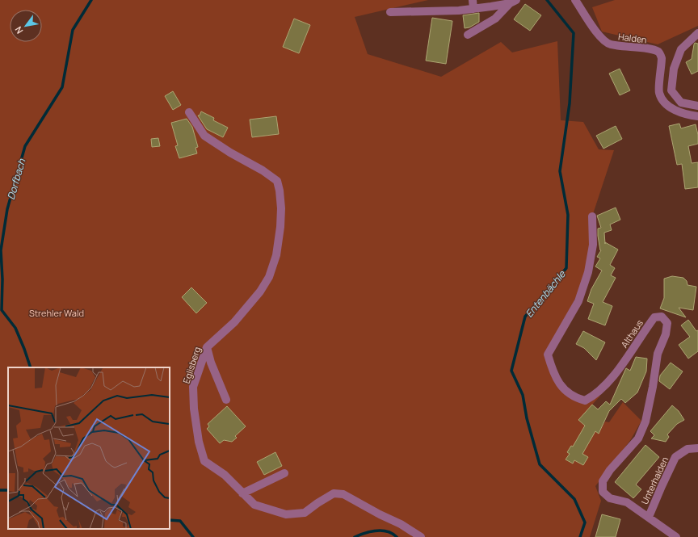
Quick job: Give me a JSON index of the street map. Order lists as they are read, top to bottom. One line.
{"streets":{"street":["Halden","Althaus","Eglisberg","Unterhalden"]},"crossings":[["Althaus","Unterhalden"]],"water":["Dorfbach","Entenbächle"],"parks":["Strehler Wald"],"north":"bottom left"}
